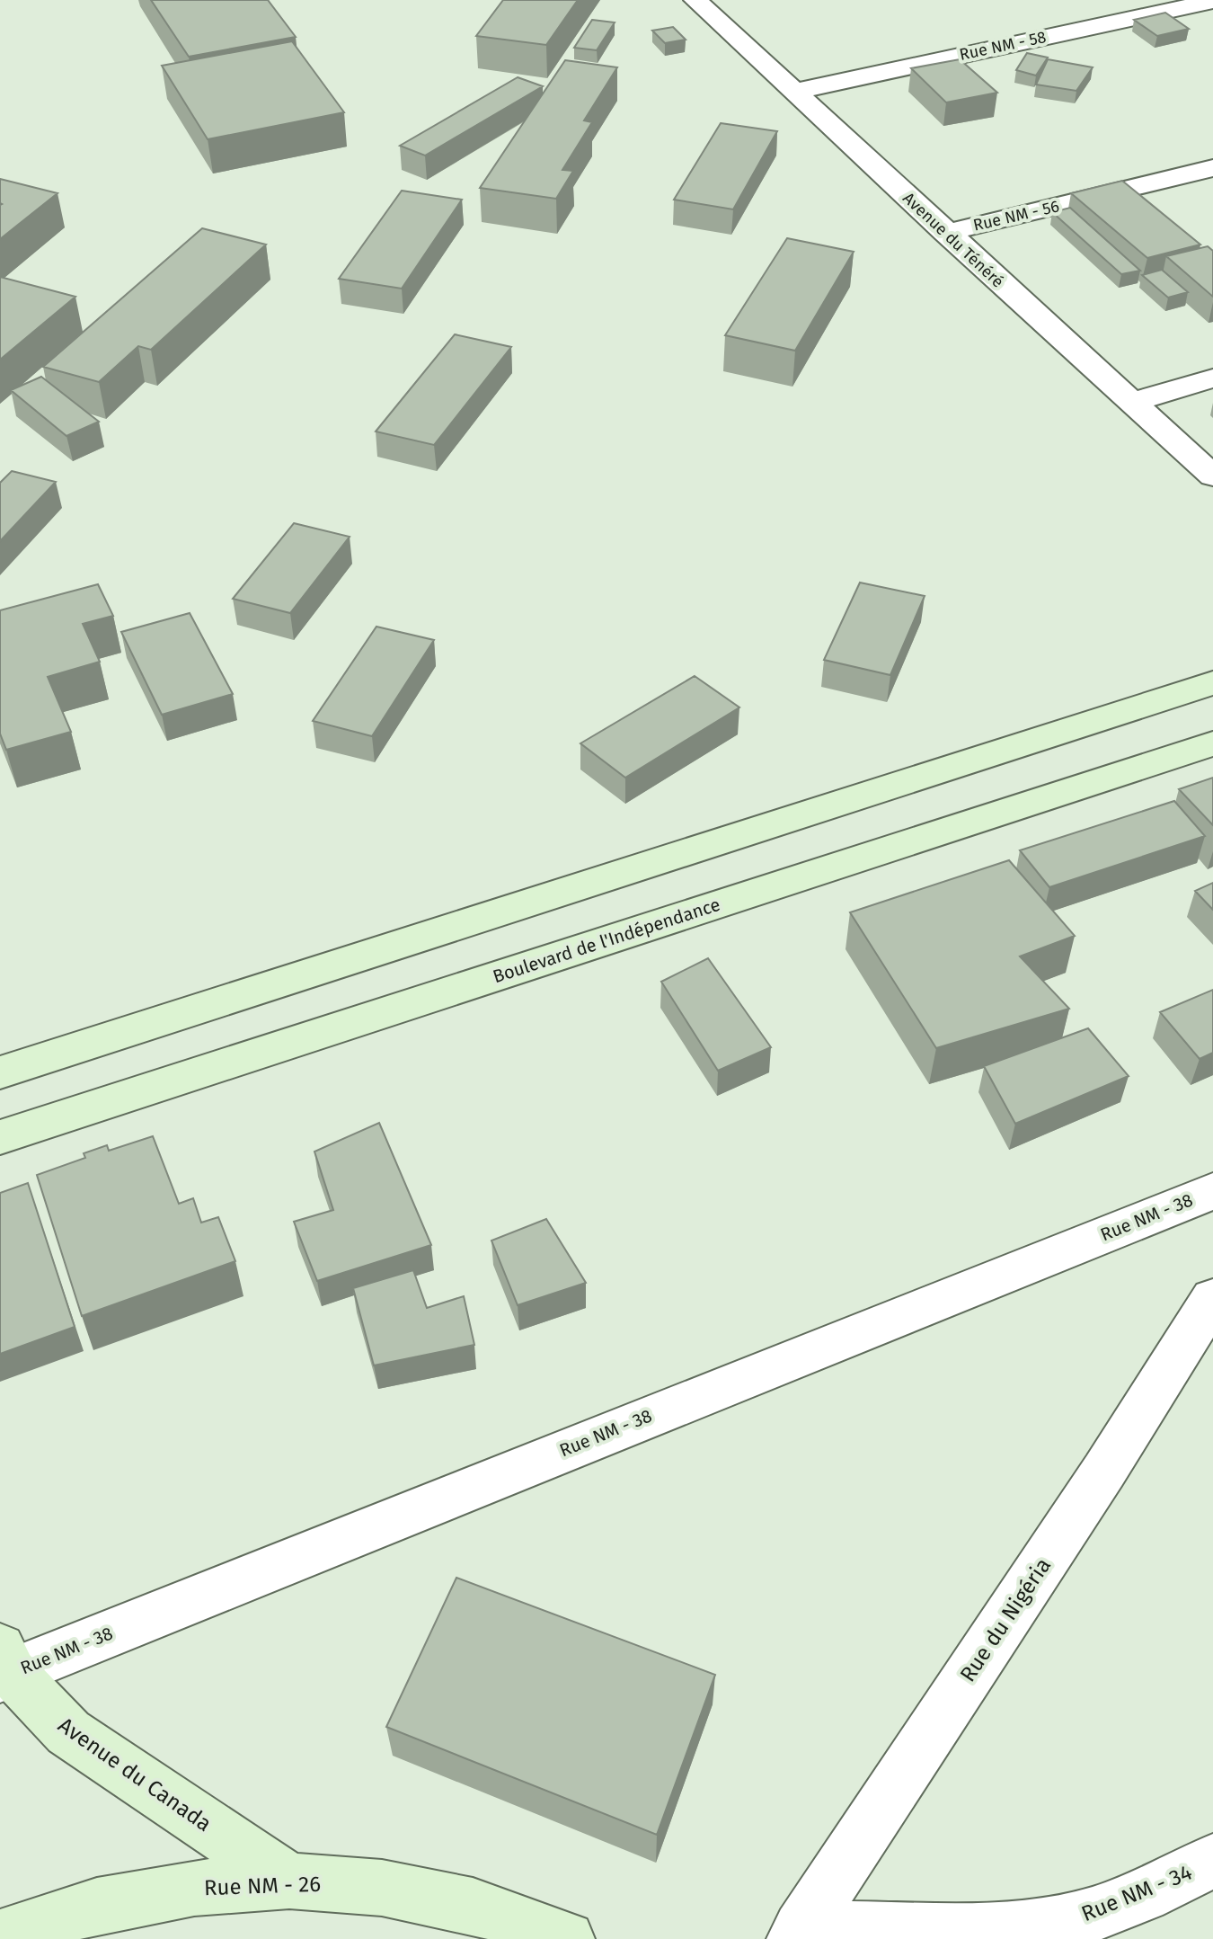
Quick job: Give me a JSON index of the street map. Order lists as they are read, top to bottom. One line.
{"streets":{"main road":["Boulevard de l'Indépendance","Avenue du Canada","Rue NM - 26"],"street":["Rue NM - 58","Rue NM - 56","Avenue du Ténéré","Rue NM - 38","Rue du Nigéria","Rue NM - 34"]},"crossings":[["Rue NM - 58","Avenue du Ténéré"],["Rue NM - 56","Avenue du Ténéré"],["Rue NM - 38","Avenue du Canada"],["Rue du Nigéria","Rue NM - 34"],["Avenue du Canada","Rue NM - 26"]]}
